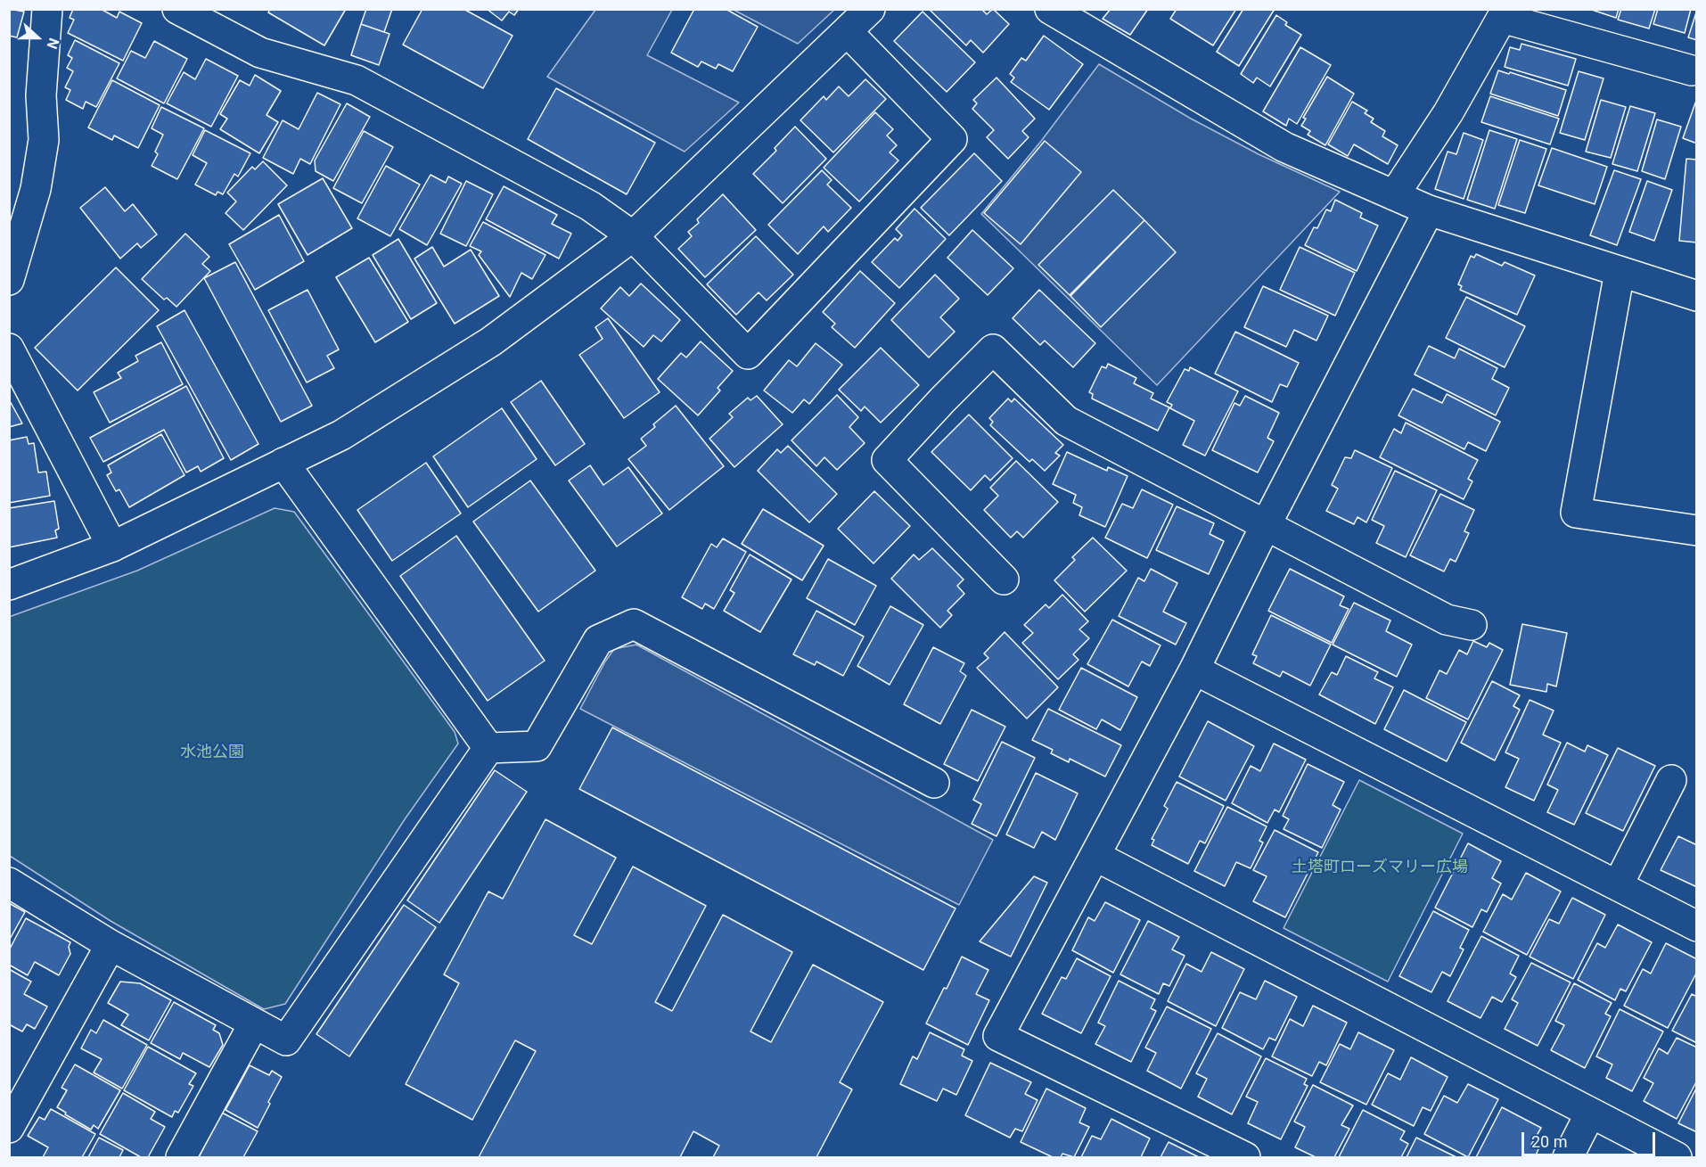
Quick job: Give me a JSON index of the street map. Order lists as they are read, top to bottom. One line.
{"parks":["水池公園","土塔町ローズマリー広場"],"scale_bar":"20 m","north":"right"}
